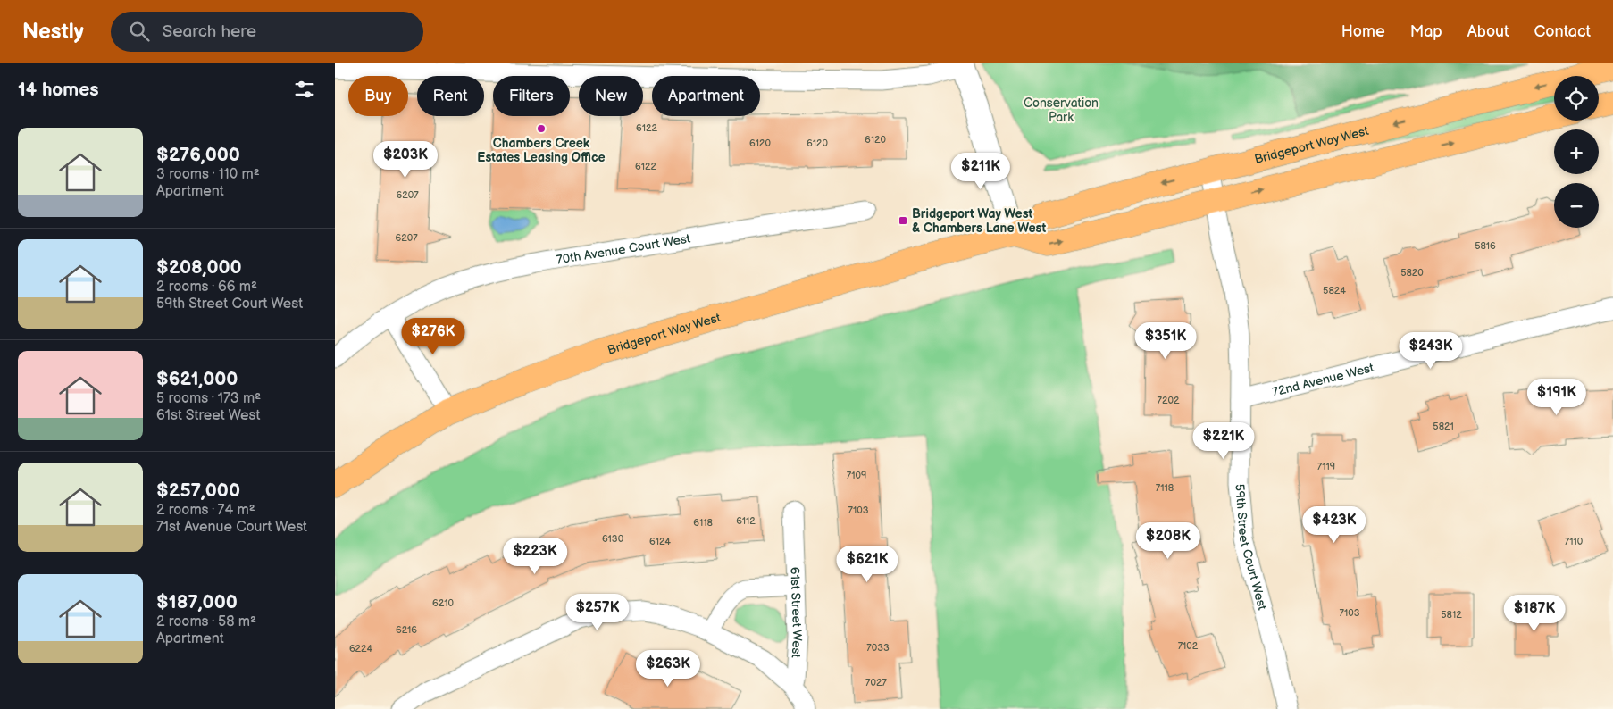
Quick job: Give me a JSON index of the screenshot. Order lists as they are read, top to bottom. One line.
{"streets":{"main road":["Bridgeport Way West"],"street":["70th Avenue Court West","72nd Avenue West","59th Street Court West","61st Street West"]},"crossings":[["Bridgeport Way West","59th Street Court West"],["72nd Avenue West","59th Street Court West"]],"parks":["Conservation Park"],"places":{"other":["Chambers Creek Estates Leasing Office"],"transit":["Bridgeport Way West & Chambers Lane West"]},"house_numbers":["6122","6120","6120","6120","6122","6207","6207","5816","5820","5824","7202","5821","7119","7109","7118","7103","6112","6118","6130","6124","7110","6210","7103","5812","6216","7102","7033","6224","7027"],"page":{"header":"Nestly","search":"Search here","nav":["Home","Map","About","Contact"],"heading":"14 homes","map_buttons":["+","−"],"chip":["Buy","Rent","Filters","New","Apartment"],"list":[{"name":"$276,000","note":"3 rooms · 110 m² · Apartment"},{"name":"$208,000","note":"2 rooms · 66 m² · 59th Street Court West"},{"name":"$621,000","note":"5 rooms · 173 m² · 61st Street West"},{"name":"$257,000","note":"2 rooms · 74 m² · 71st Avenue Court West"},{"name":"$187,000","note":"2 rooms · 58 m² · Apartment"}],"price":["$203K","$211K","$276K","$351K","$243K","$191K","$221K","$423K","$208K","$223K","$621K","$257K","$187K","$263K"]}}
